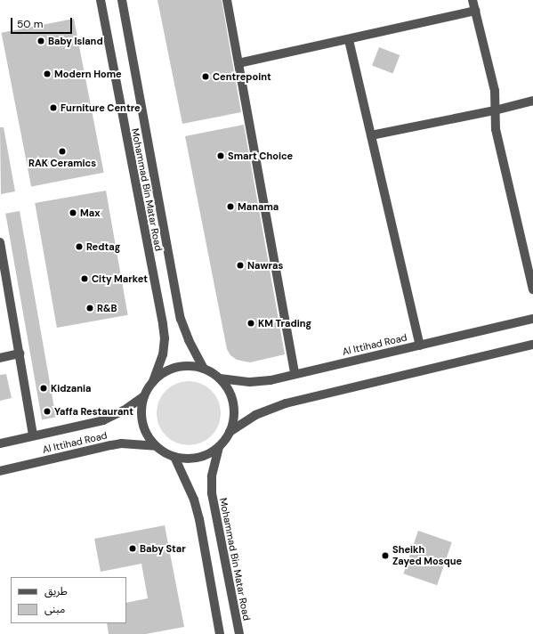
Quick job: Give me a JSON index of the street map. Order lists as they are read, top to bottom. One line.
{"streets":{"street":["Mohammad Bin Matar Road","Al Ittihad Road"]},"crossings":[["Mohammad Bin Matar Road","Al Ittihad Road"]],"places":["Baby Island","Modern Home","Centrepoint","Furniture Centre","RAK Ceramics","Smart Choice","Manama","Max","Redtag","Nawras","City Market","R&B","KM Trading","Kidzania","Yaffa Restaurant","Baby Star","Sheikh Zayed Mosque"],"legend":["طريق","مبنى"],"scale_bar":"50 m"}
